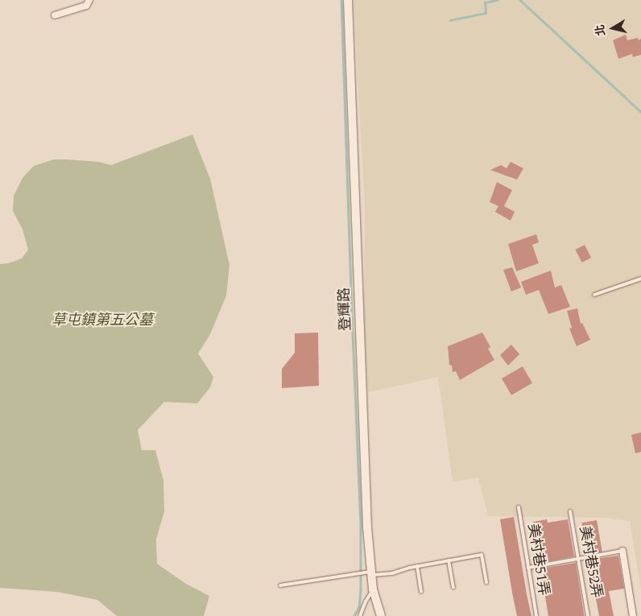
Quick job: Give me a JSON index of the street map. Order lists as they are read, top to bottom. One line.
{"streets":{"street":["登輝路"],"lane":["美村巷51弄","美村巷52弄"]},"parks":["草屯鎮第五公墓"],"north":"left"}
